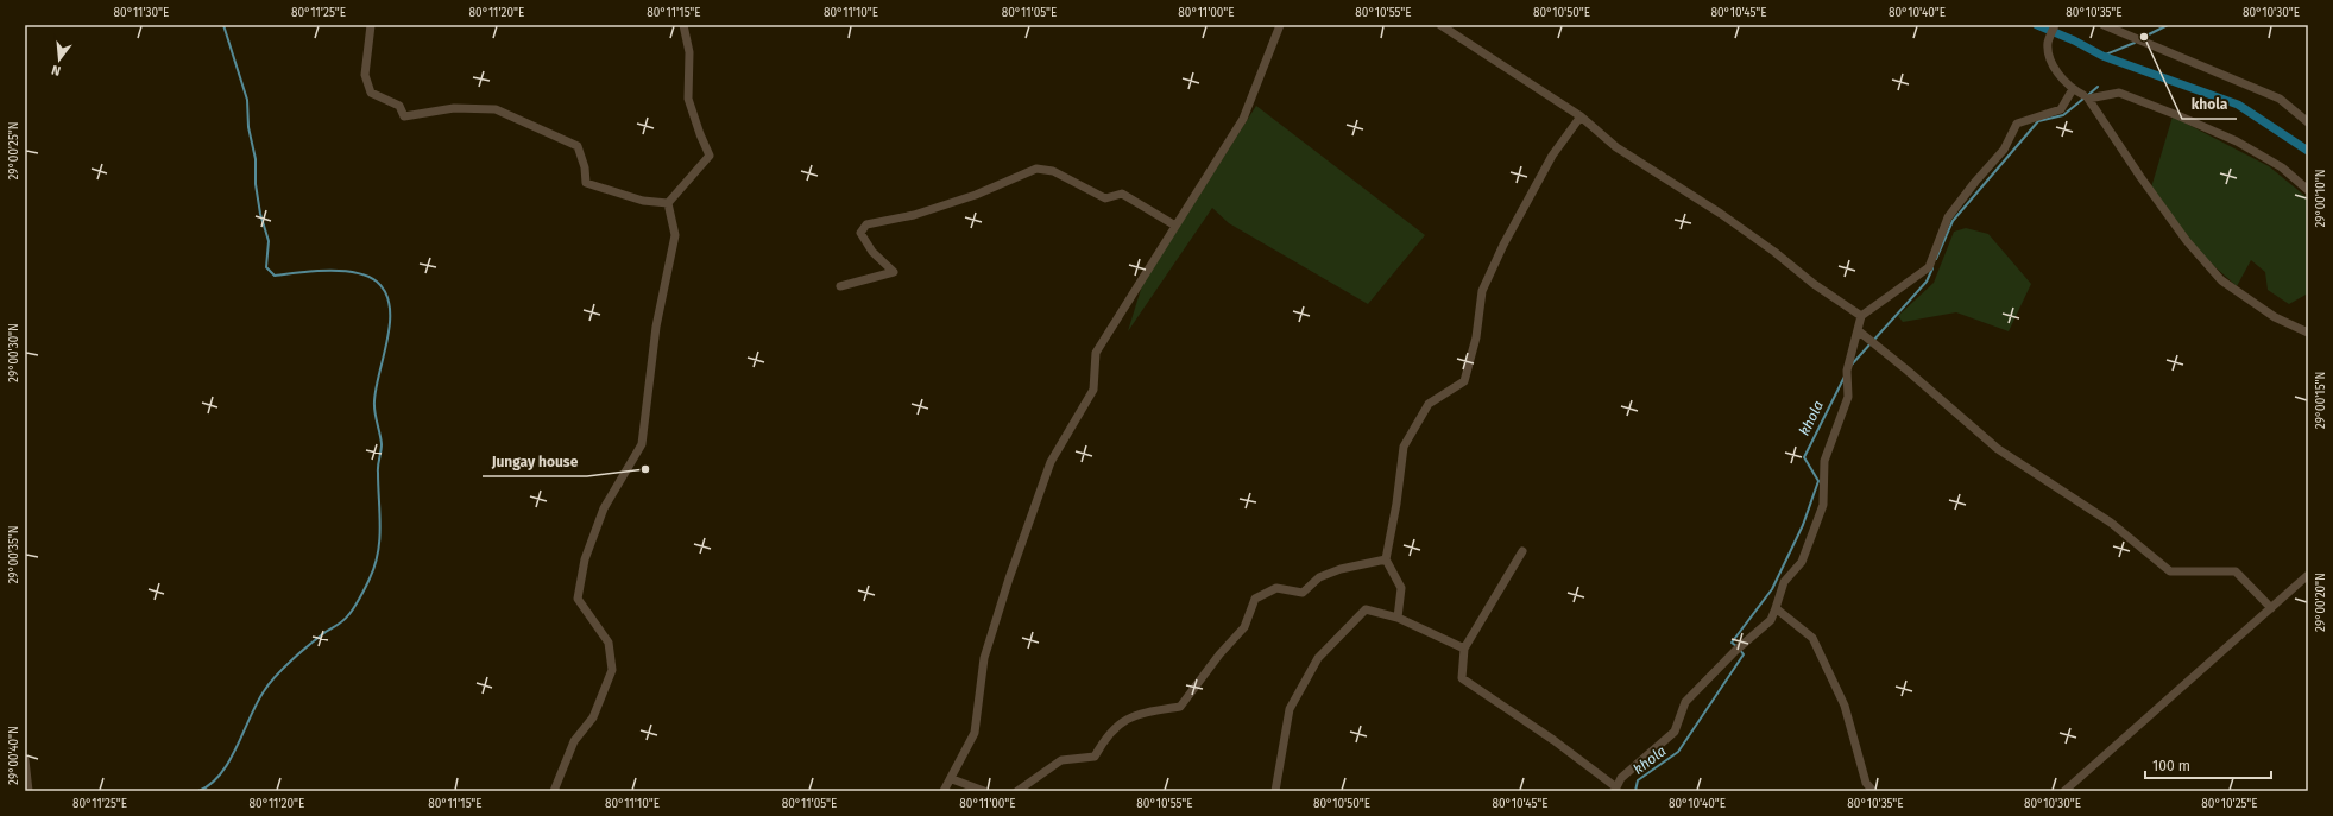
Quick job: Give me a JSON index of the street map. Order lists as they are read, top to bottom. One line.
{"water":["khola"],"places":["khola","Jungay house"],"scale_bar":"100 m","north":"bottom","coordinates":["80°11'30\"E","80°11'25\"E","80°11'20\"E","80°11'15\"E","80°11'10\"E","80°11'05\"E","80°11'00\"E","80°10'55\"E","80°10'50\"E","80°10'45\"E","80°10'40\"E","80°10'35\"E","80°10'30\"E","29°00'25\"N","29°00'10\"N","29°00'30\"N","29°00'15\"N","29°00'35\"N","29°00'20\"N","29°00'40\"N","80°10'25\"E"]}
